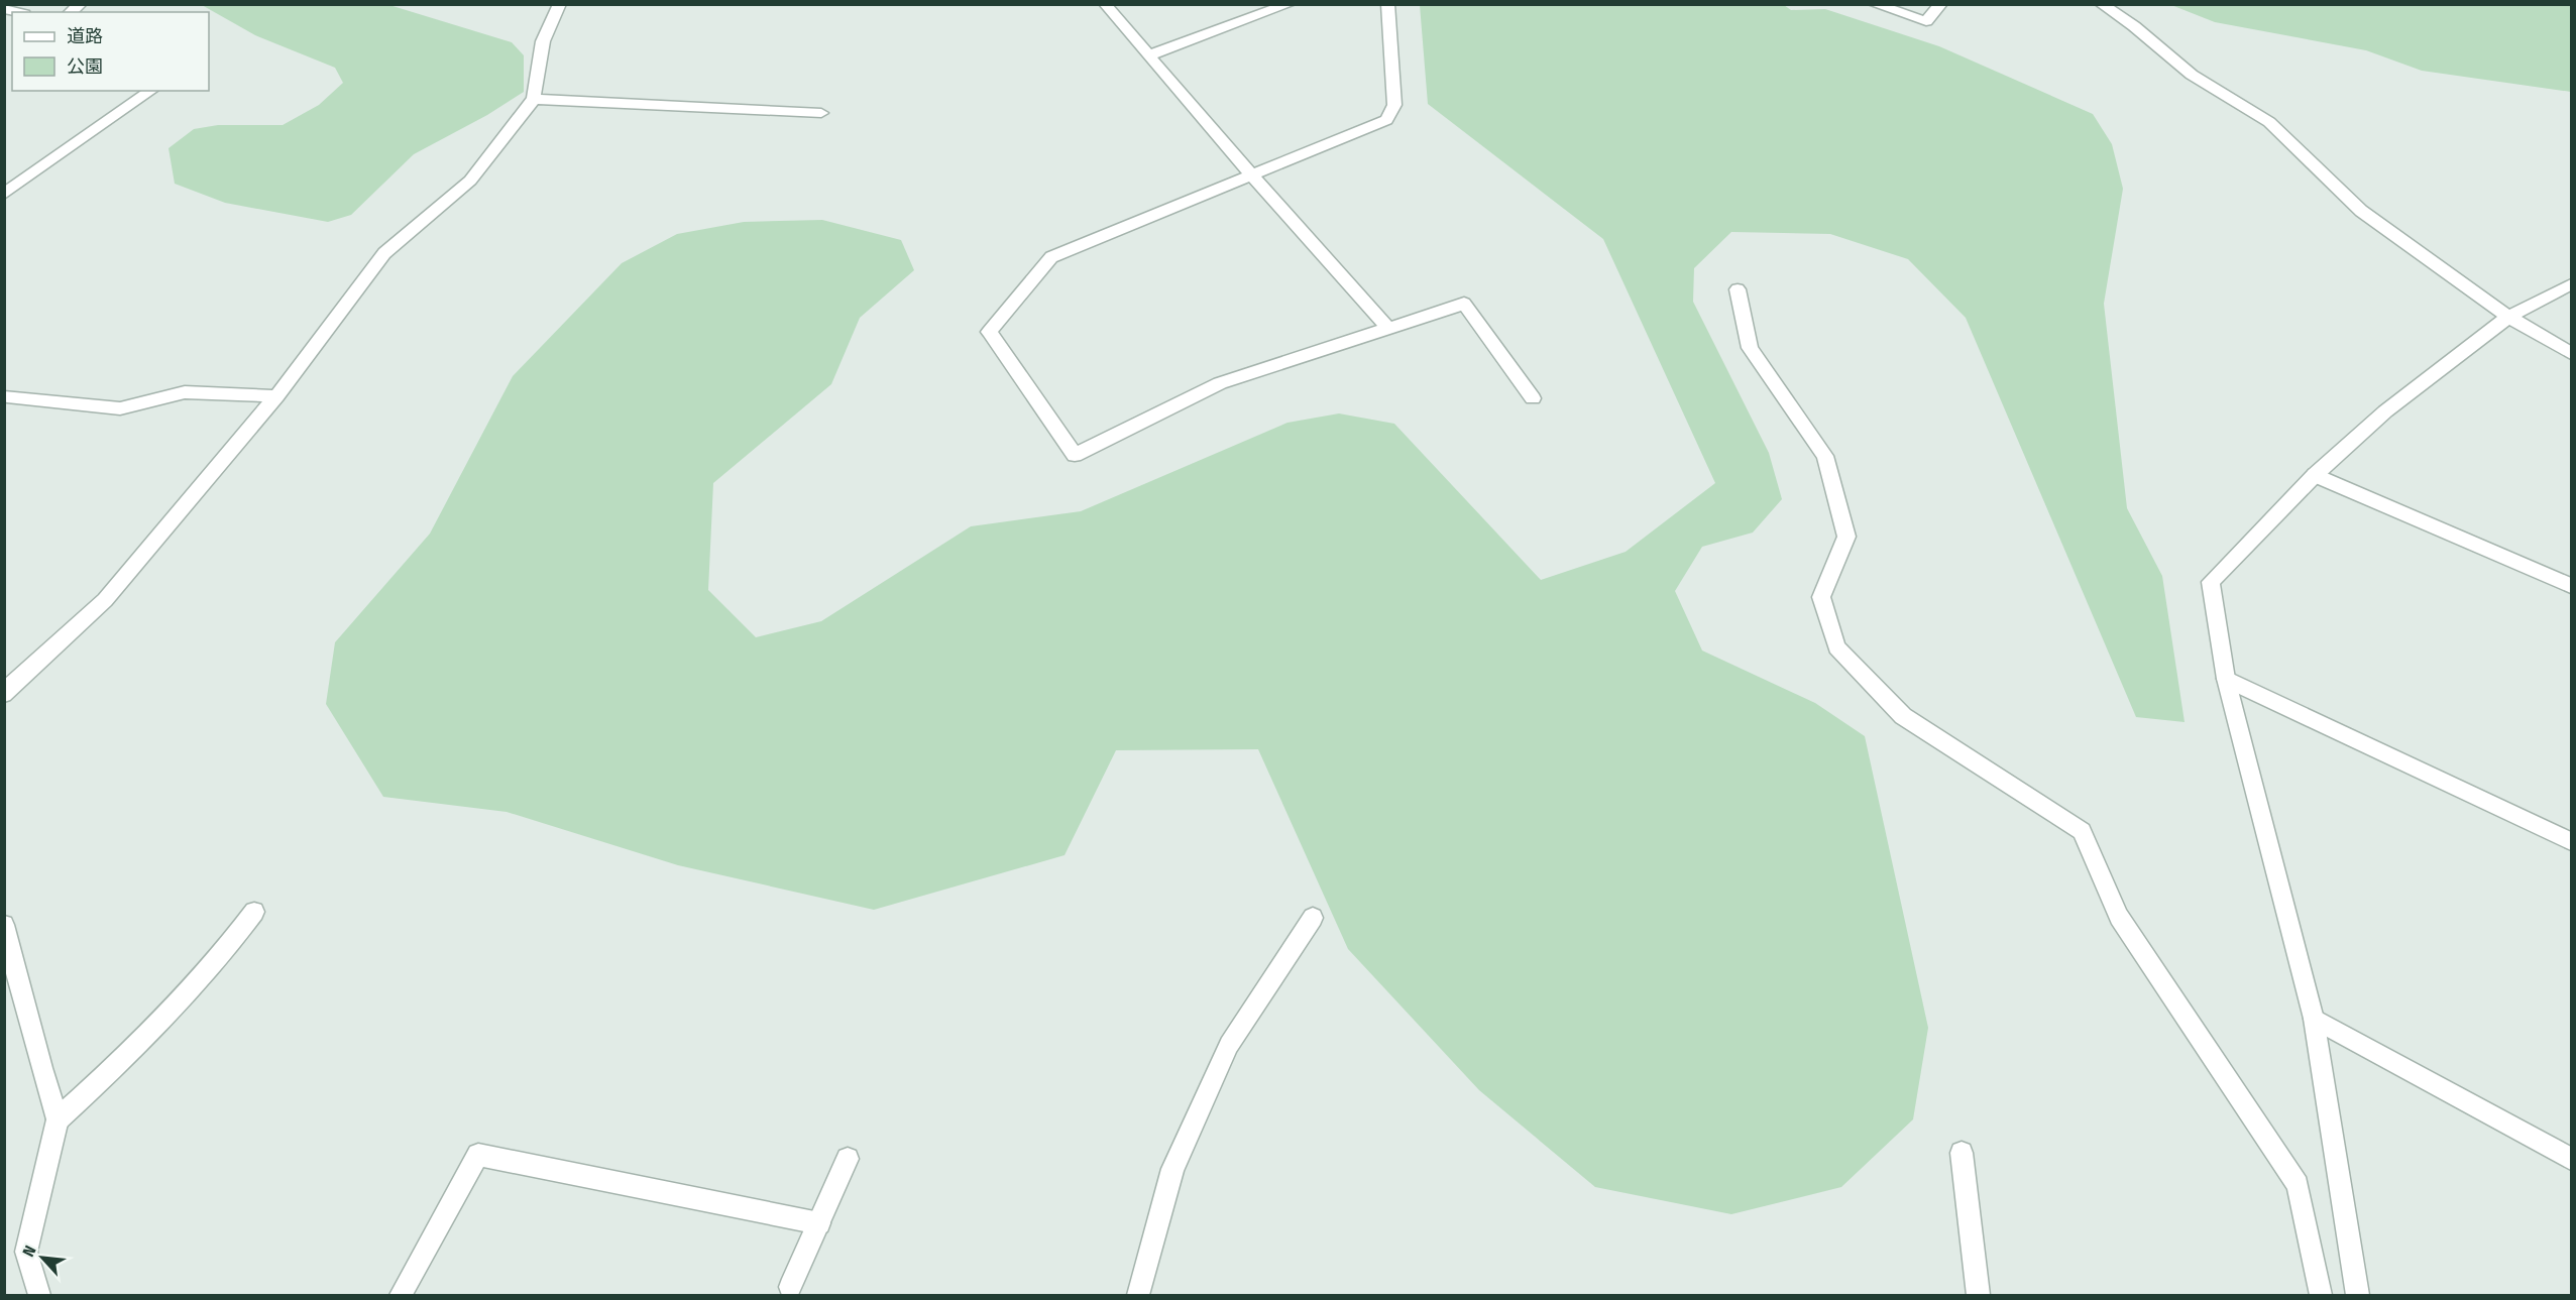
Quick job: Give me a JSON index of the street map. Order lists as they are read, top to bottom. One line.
{"legend":["道路","公園"],"north":"top left"}
